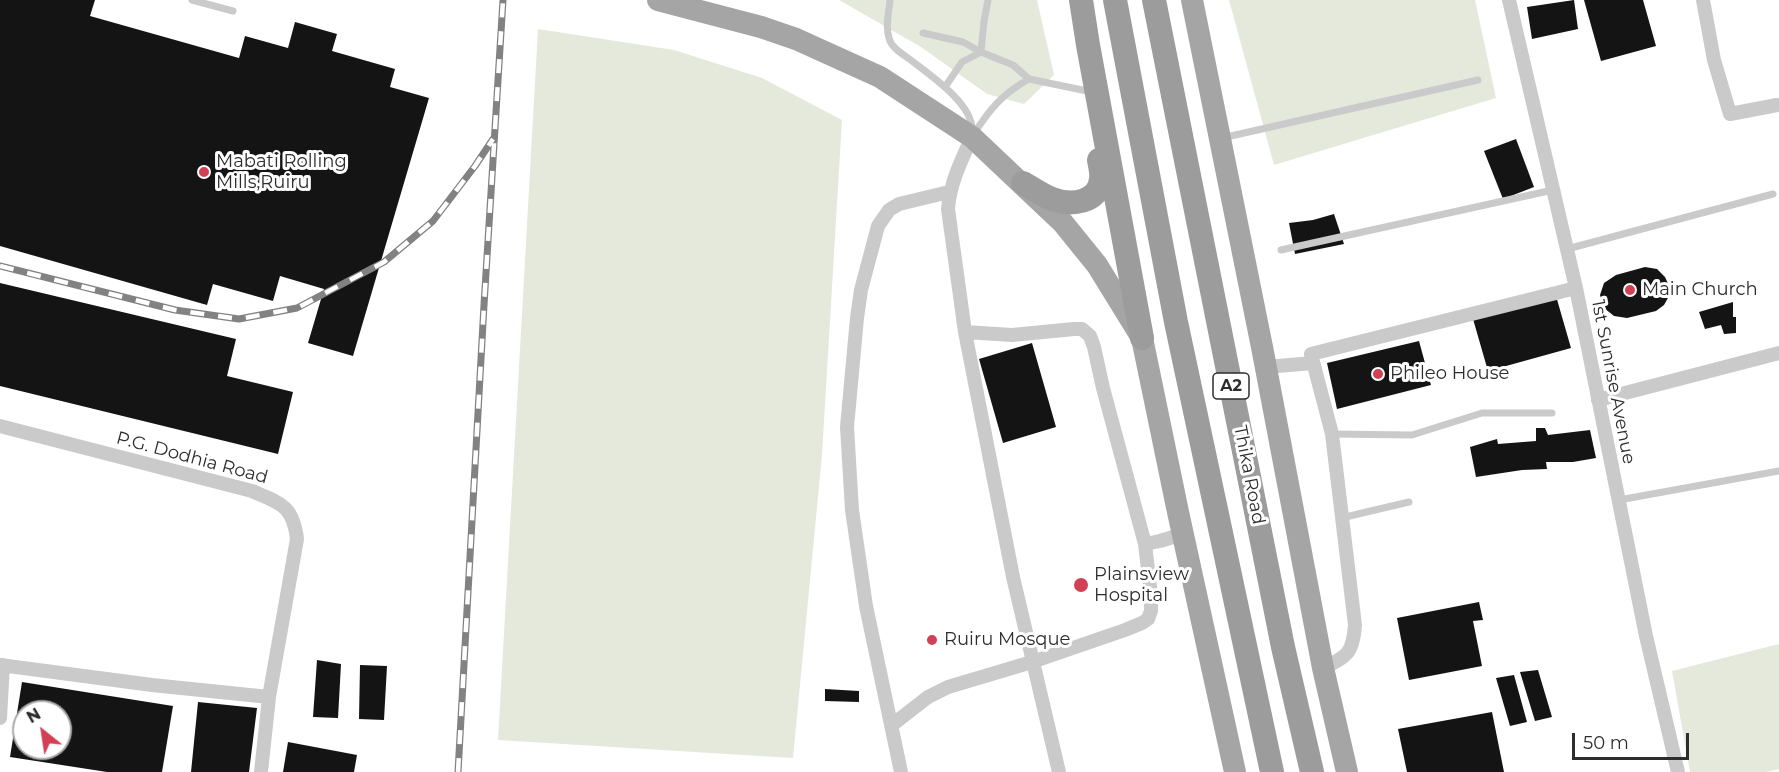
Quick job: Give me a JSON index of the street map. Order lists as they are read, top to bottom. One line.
{"streets":{"highway":["A2","Thika Road"],"street":["1st Sunrise Avenue","P.G. Dodhia Road"]},"places":["Mabati Rolling Mills,Ruiru","Main Church","Phileo House","Plainsview Hospital","Ruiru Mosque"],"scale_bar":"50 m","north":"top left"}
